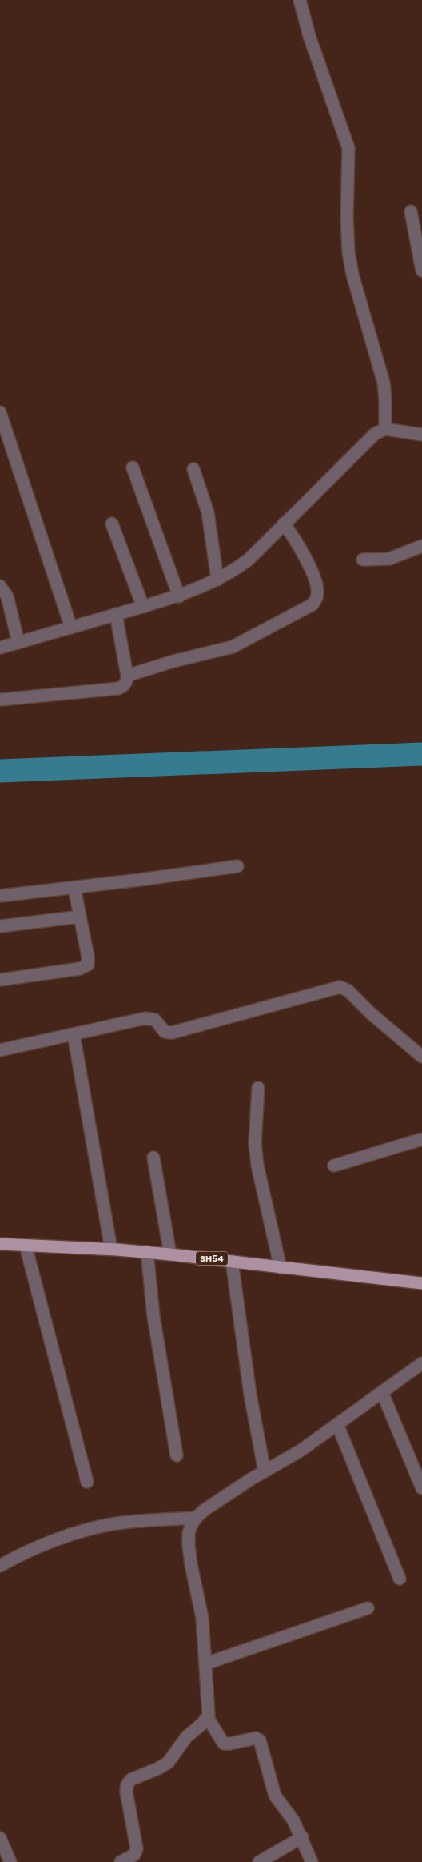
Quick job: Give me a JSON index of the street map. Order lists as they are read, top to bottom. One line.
{"streets":{"main road":["SH54"]}}
